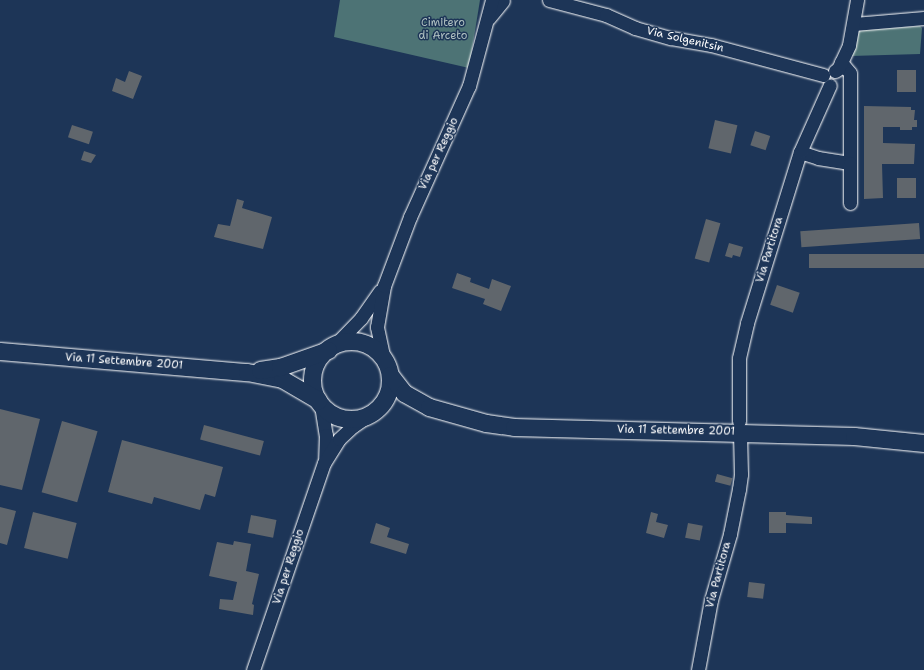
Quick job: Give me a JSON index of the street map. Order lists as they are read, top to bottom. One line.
{"streets":{"main road":["Via 11 Settembre 2001"],"street":["Via Solgenitsin","Via per Reggio","Via Partitora"]},"crossings":[["Via Solgenitsin","Via Partitora"],["Via per Reggio","Via 11 Settembre 2001"],["Via Partitora","Via 11 Settembre 2001"]],"parks":["Cimitero di Arceto"]}
